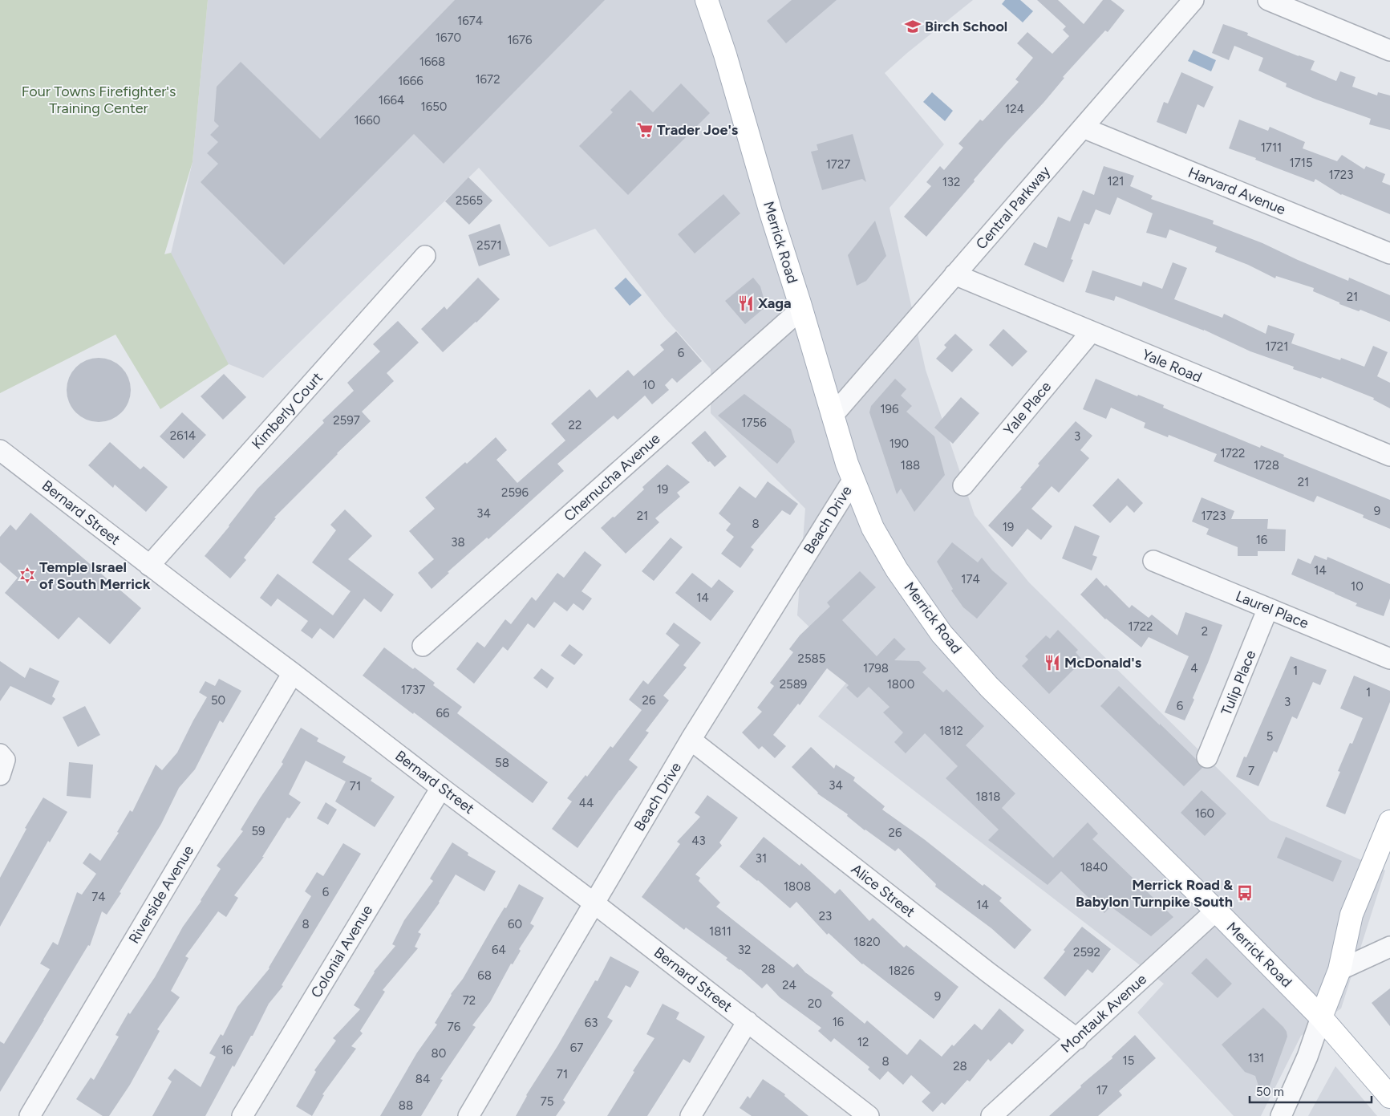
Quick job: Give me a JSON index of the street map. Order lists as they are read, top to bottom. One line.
{"streets":{"main road":["Merrick Road"],"street":["Harvard Avenue","Central Parkway","Yale Road","Yale Place","Kimberly Court","Chernucha Avenue","Bernard Street","Beach Drive","Laurel Place","Tulip Place","Alice Street","Riverside Avenue","Colonial Avenue","Montauk Avenue"]},"crossings":[["Harvard Avenue","Central Parkway"],["Central Parkway","Merrick Road"],["Central Parkway","Yale Road"],["Merrick Road","Chernucha Avenue"],["Merrick Road","Beach Drive"],["Merrick Road","Montauk Avenue"],["Yale Road","Yale Place"],["Kimberly Court","Bernard Street"],["Bernard Street","Beach Drive"],["Bernard Street","Riverside Avenue"],["Bernard Street","Colonial Avenue"],["Beach Drive","Alice Street"],["Laurel Place","Tulip Place"],["Alice Street","Montauk Avenue"]],"parks":["Four Towns Firefighter's Training Center"],"places":{"school or university":["Birch School"],"supermarket":["Trader Joe's"],"restaurant":["Xaga","McDonald's"],"synagogue":["Temple Israel of South Merrick"],"bus stop":["Merrick Road & Babylon Turnpike South"]},"house_numbers":["1674","1670","1676","1668","1672","1666","1664","1650","124","1660","1711","1715","1727","1723","121","132","2565","2571","21","1721","6","10","196","2597","1756","22","2614","3","190","1722","188","1728","21","19","2596","9","34","21","1723","8","19","16","38","14","174","10","14","1722","2","2585","1798","4","1","2589","1800","1737","1","50","26","3","6","66","1812","5","58","7","34","71","1818","44","160","59","26","43","31","1840","1808","6","74","14","23","8","60","1811","1820","64","32","2592","28","1826","68","24","9","72","20","16","63","76","12","67","16","80","131","15","8","28","71","84","17","75","88"],"scale_bar":"50 m"}
